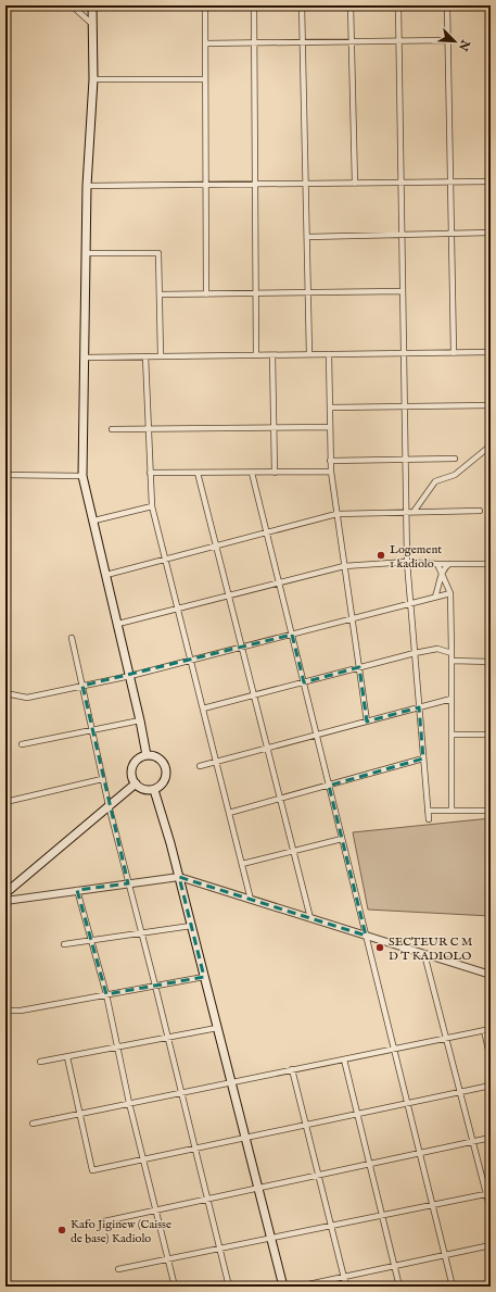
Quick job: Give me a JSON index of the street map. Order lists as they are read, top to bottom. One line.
{"places":["Logement 1 kadiolo","SECTEUR C M D T KADIOLO","Kafo Jiginew (Caisse de base) Kadiolo"],"north":"bottom right"}
